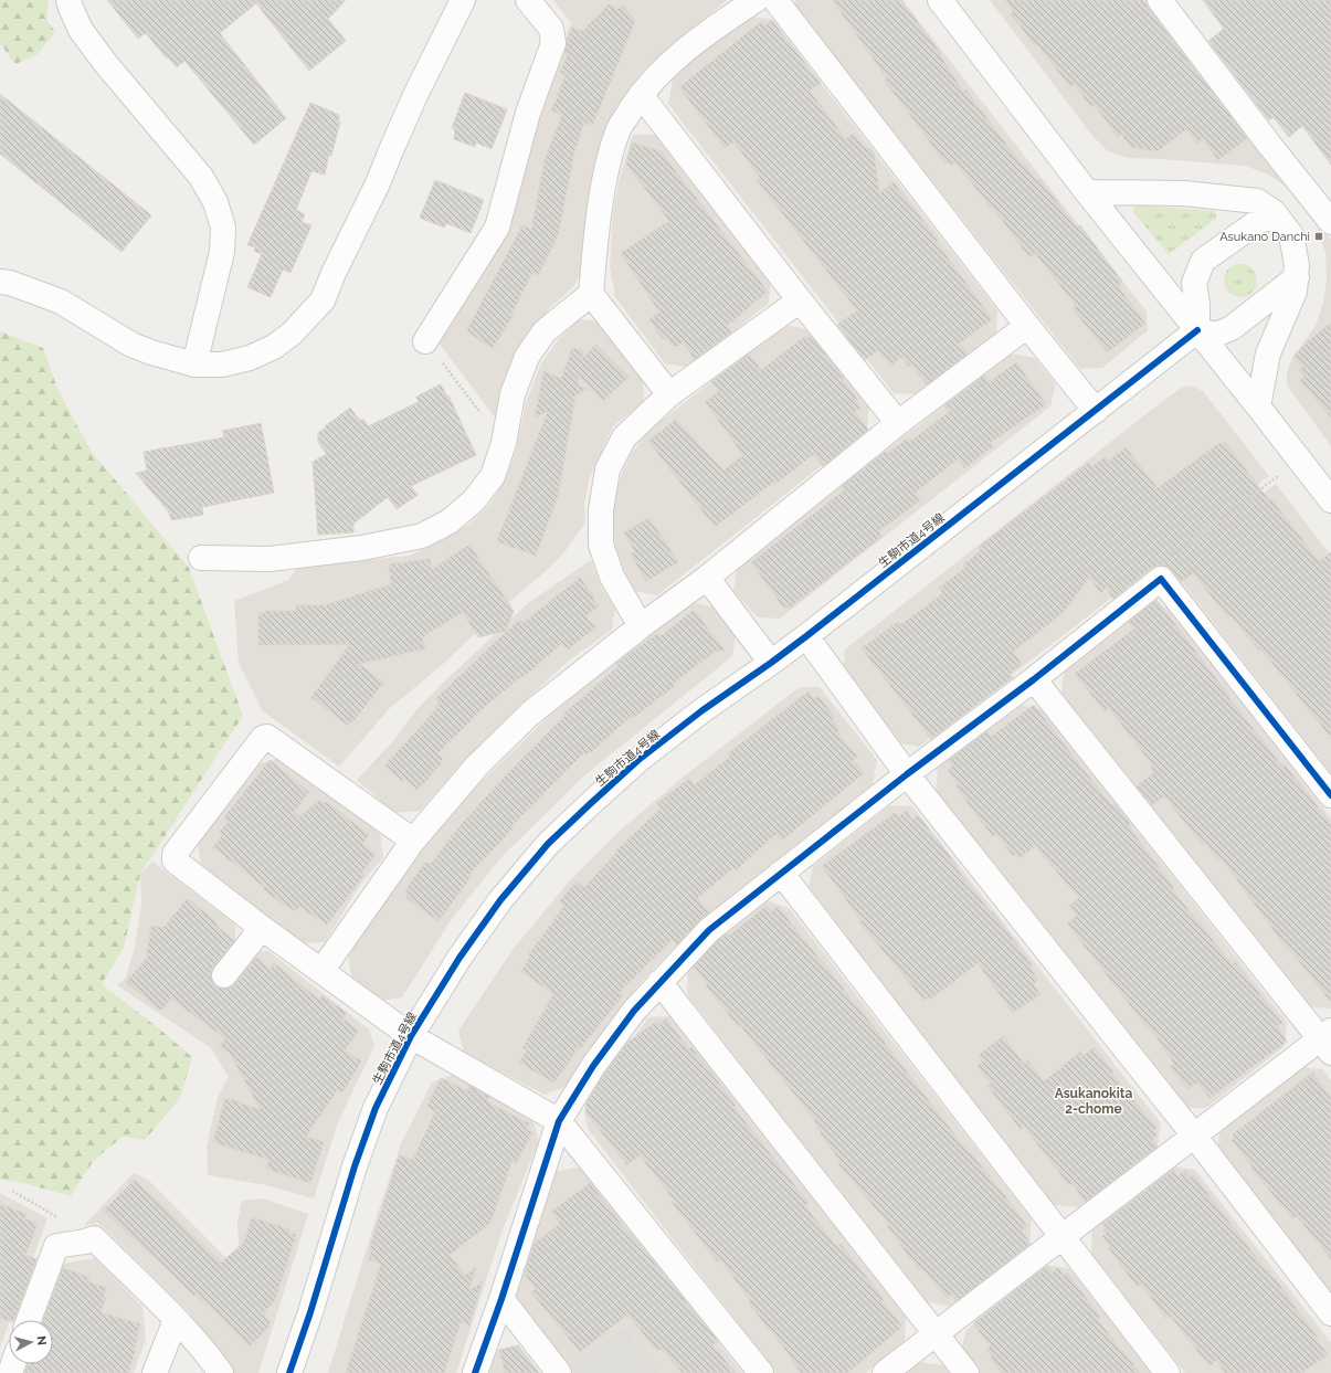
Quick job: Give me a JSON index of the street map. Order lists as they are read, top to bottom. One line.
{"streets":{"street":["生駒市道4号線"]},"districts":["Asukanokita 2-chome"],"places":{"transit":["Asukano Danchi"]},"north":"right"}
